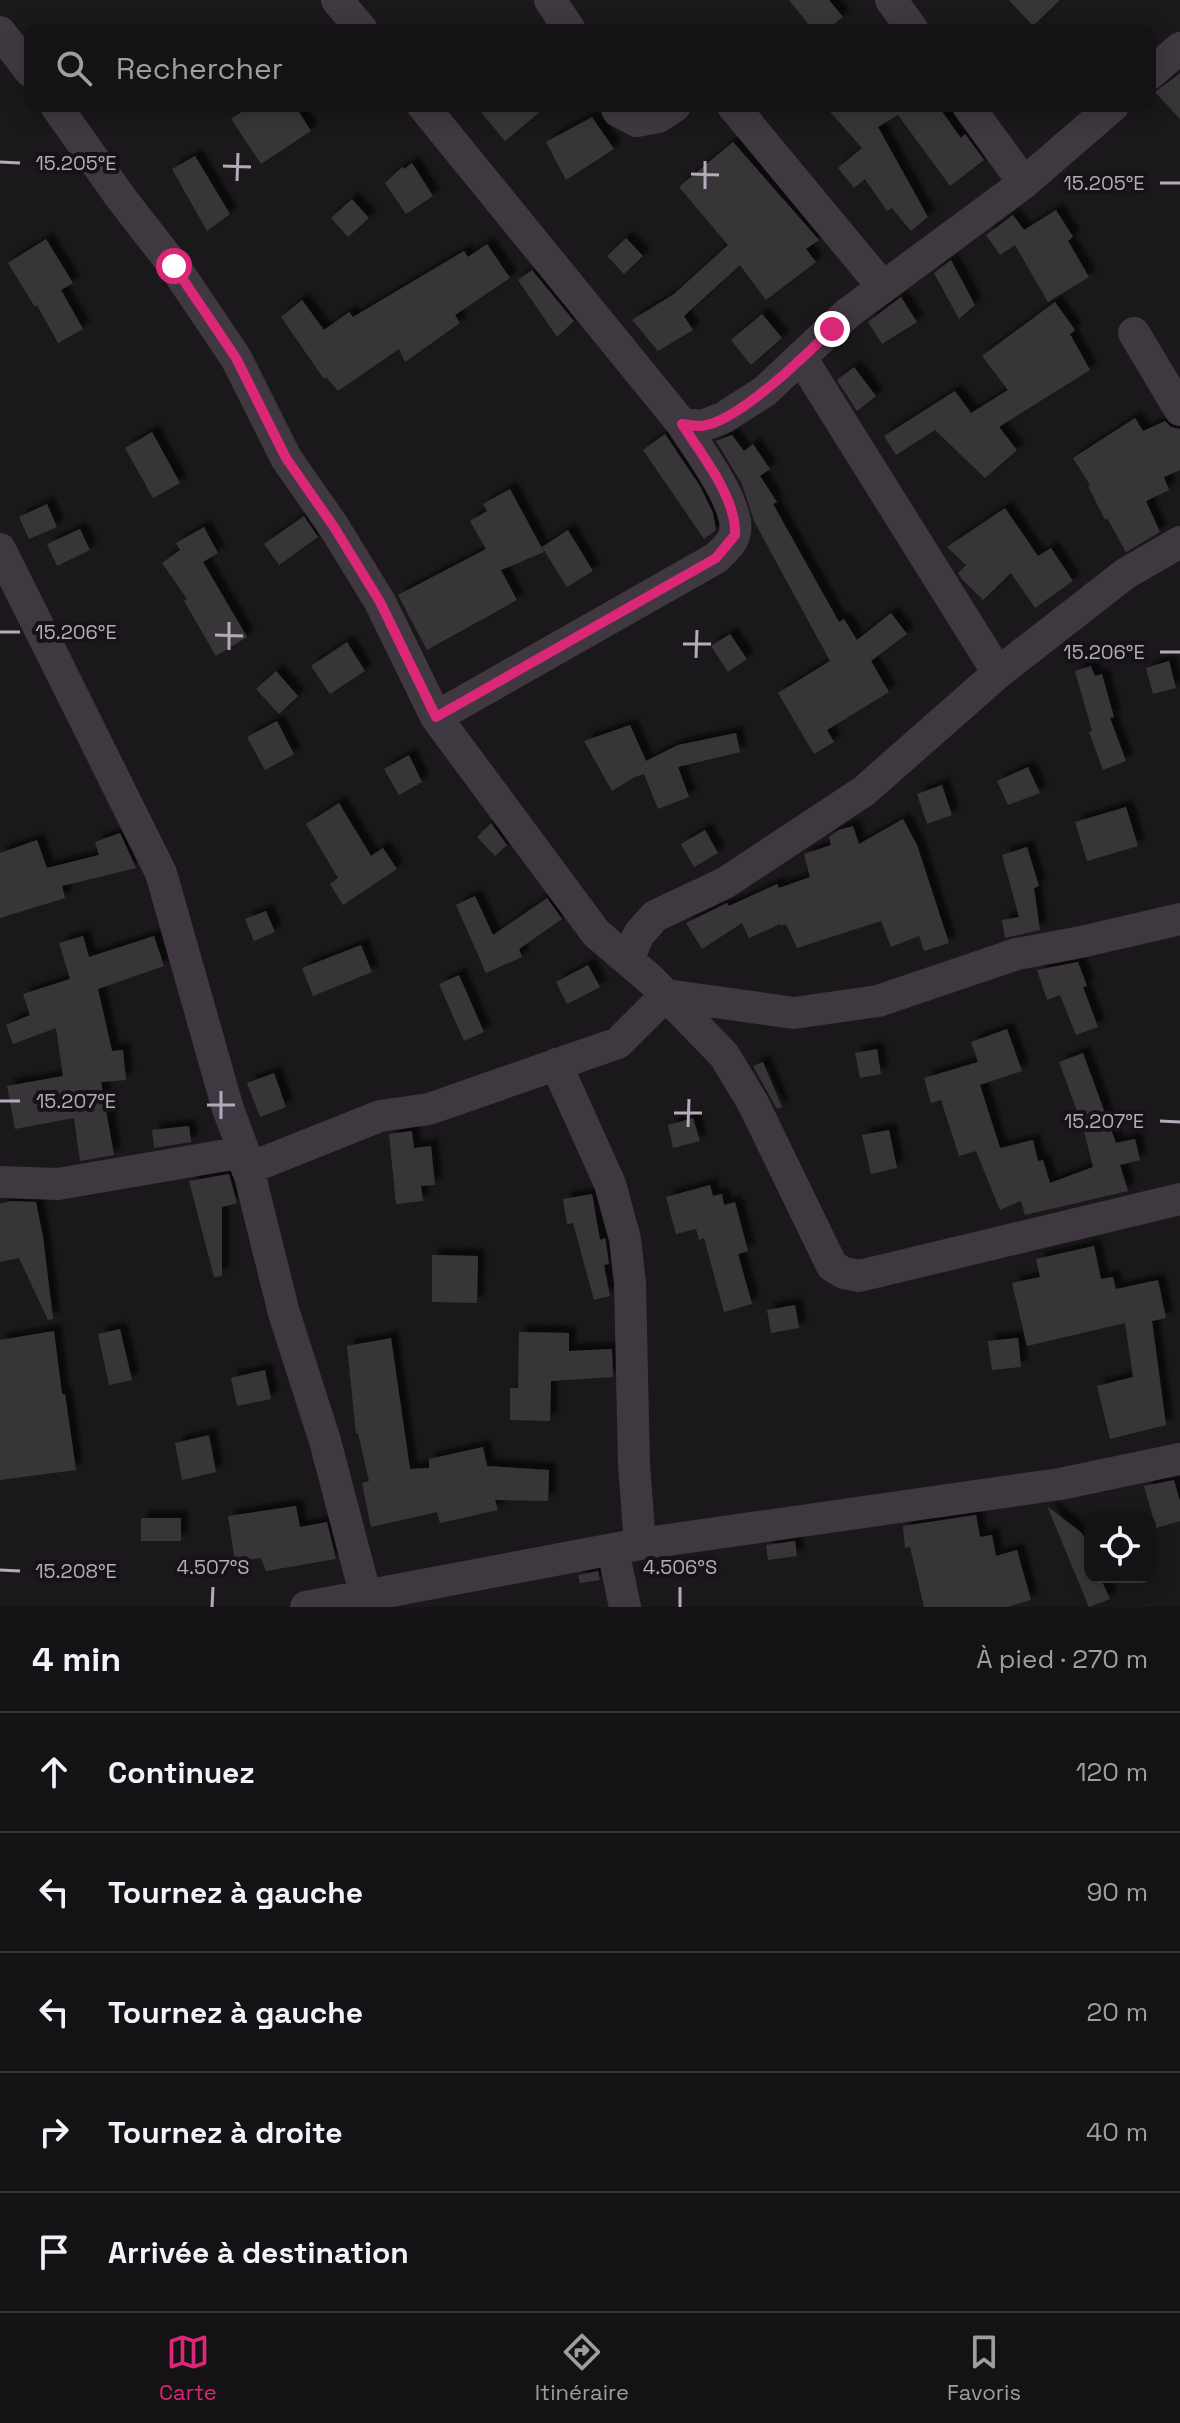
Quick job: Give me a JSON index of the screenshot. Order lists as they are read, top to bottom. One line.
{"page":{"search":"Rechercher","heading":["4 min","À pied · 270 m"],"list":[["Continuez","120 m"],["Tournez à gauche","90 m"],["Tournez à gauche","20 m"],["Tournez à droite","40 m"],"Arrivée à destination"],"nav":["Carte","Itinéraire","Favoris"]},"coordinates":["15.205°E","15.206°E","15.207°E","4.507°S","4.506°S","15.208°E"]}
